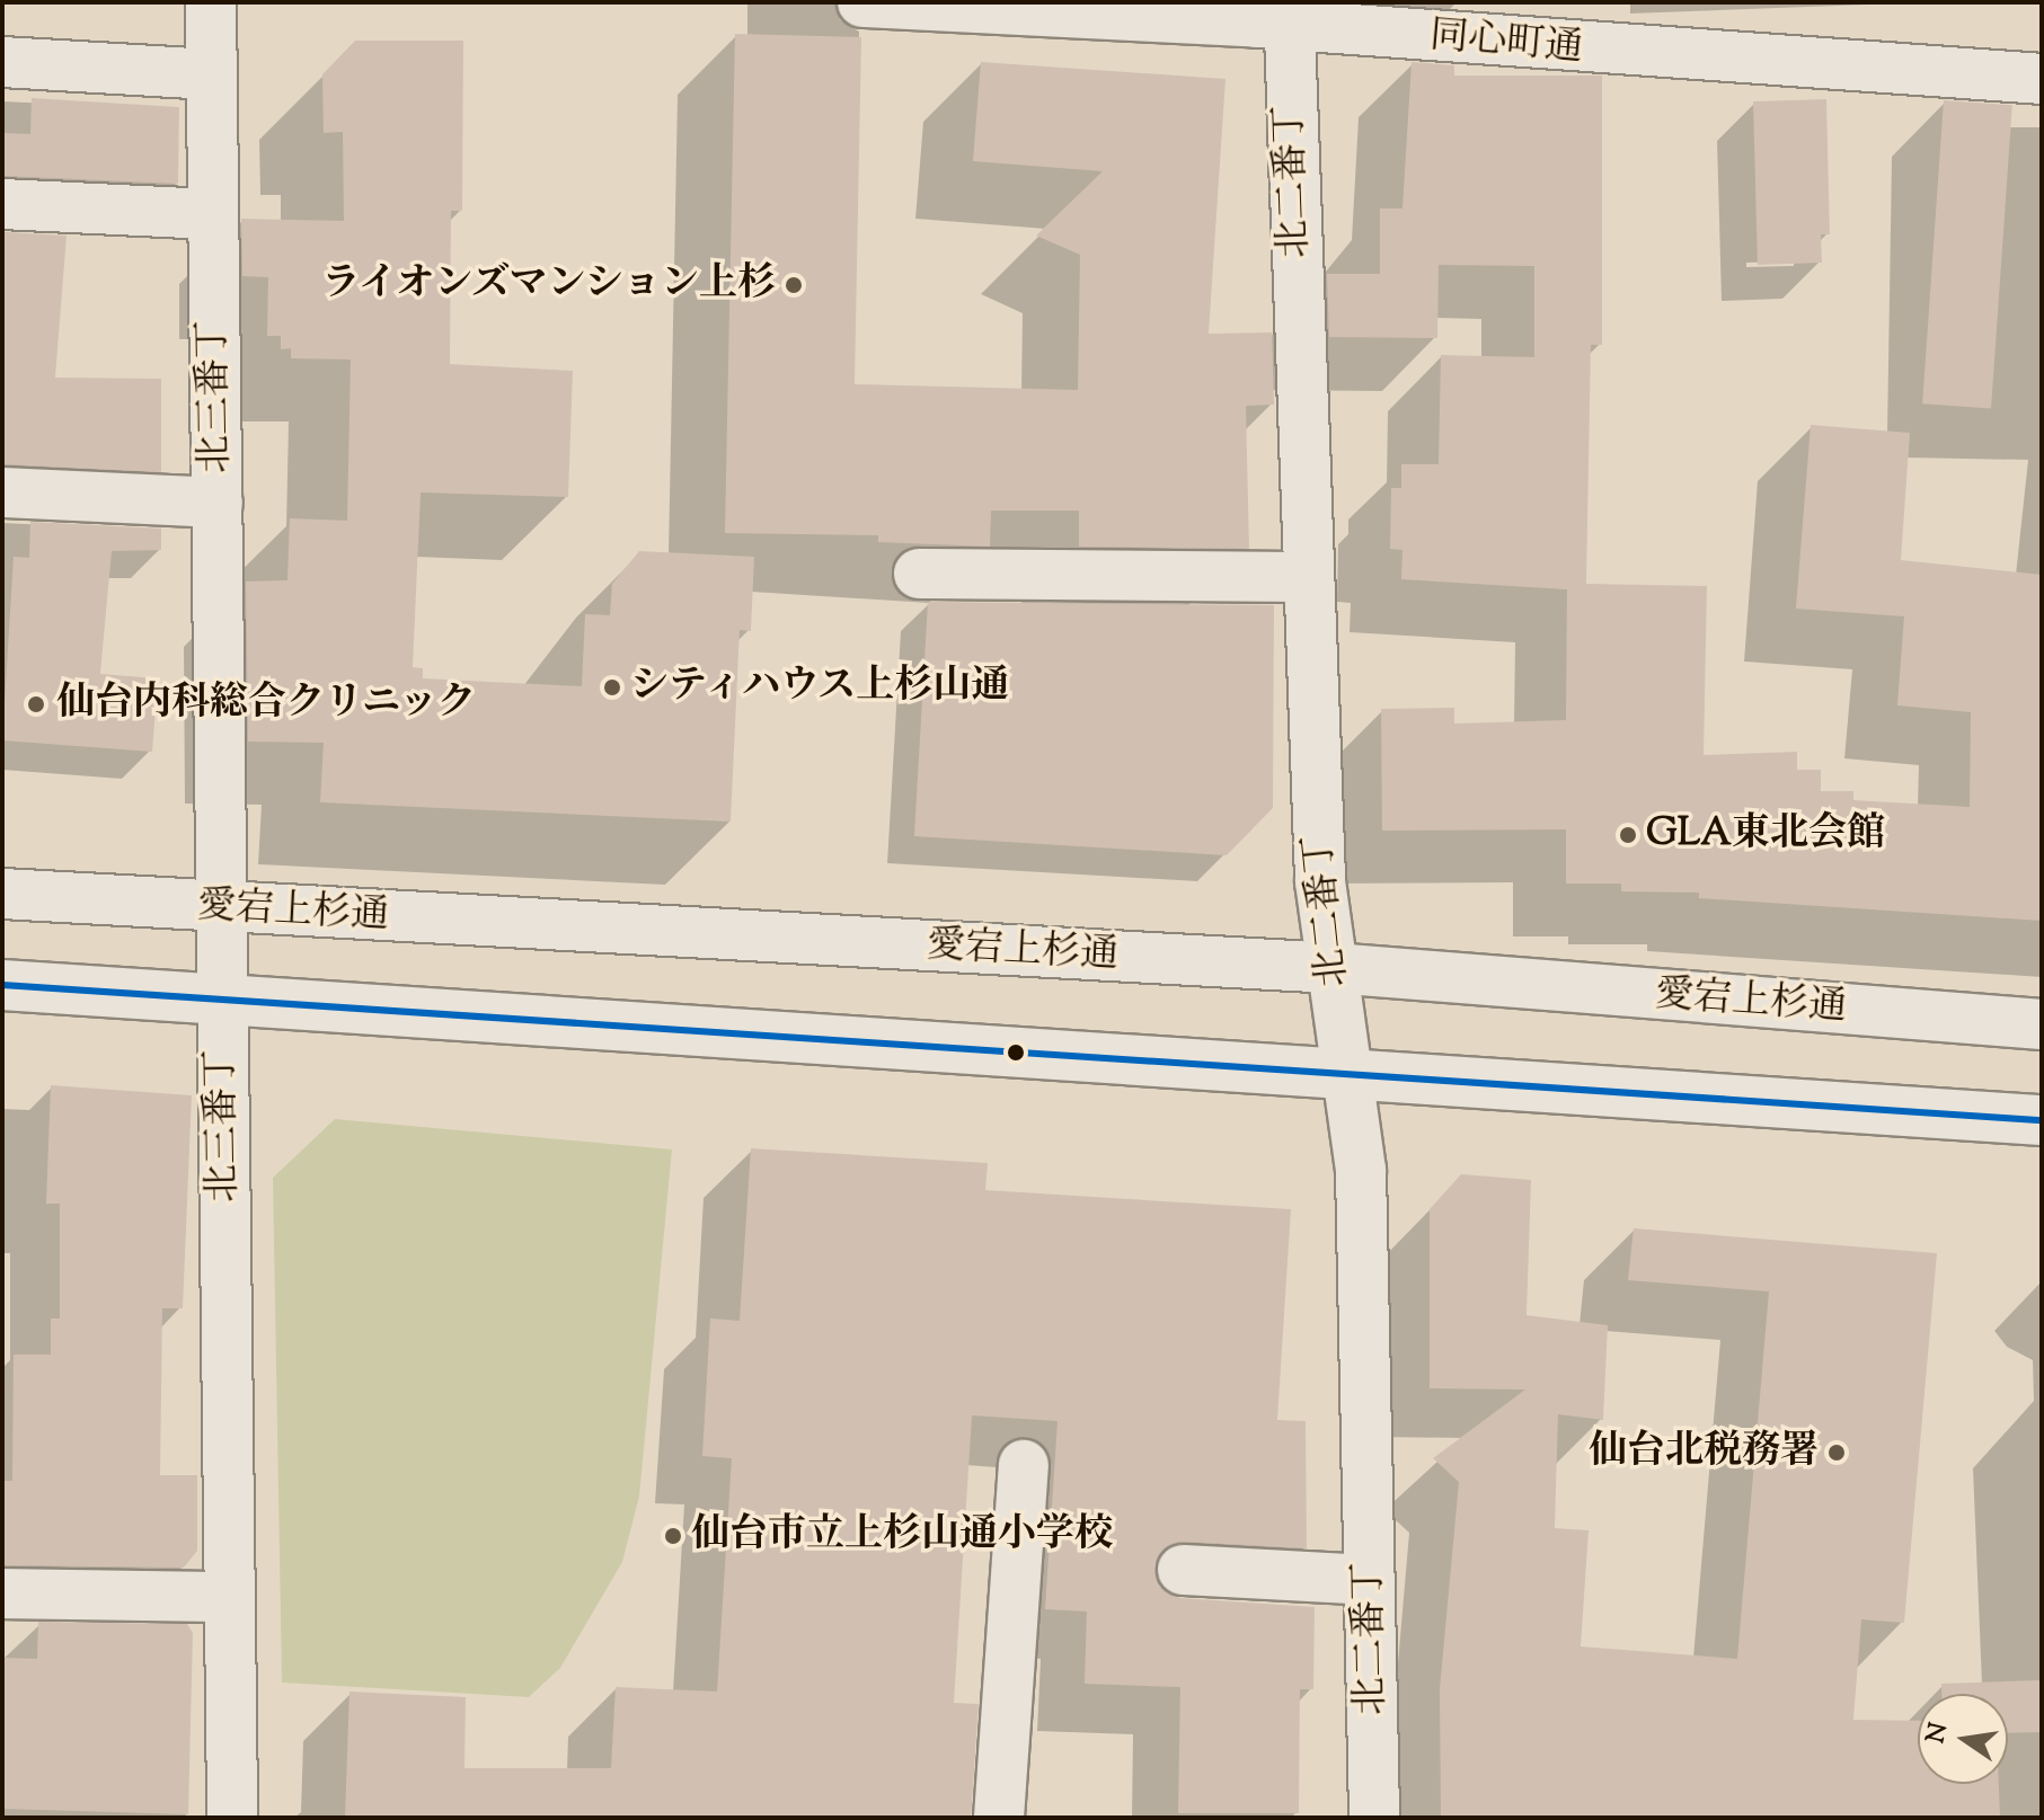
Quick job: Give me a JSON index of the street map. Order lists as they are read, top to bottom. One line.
{"streets":{"street":["同心町通","北二番丁","北三番丁","愛宕上杉通"]},"crossings":[["同心町通","北二番丁"],["北二番丁","愛宕上杉通"],["北三番丁","愛宕上杉通"]],"places":["ライオンズマンション上杉","シティハウス上杉山通","仙台内科総合クリニック","GLA東北会館","仙台北税務署","仙台市立上杉山通小学校"],"north":"left"}
